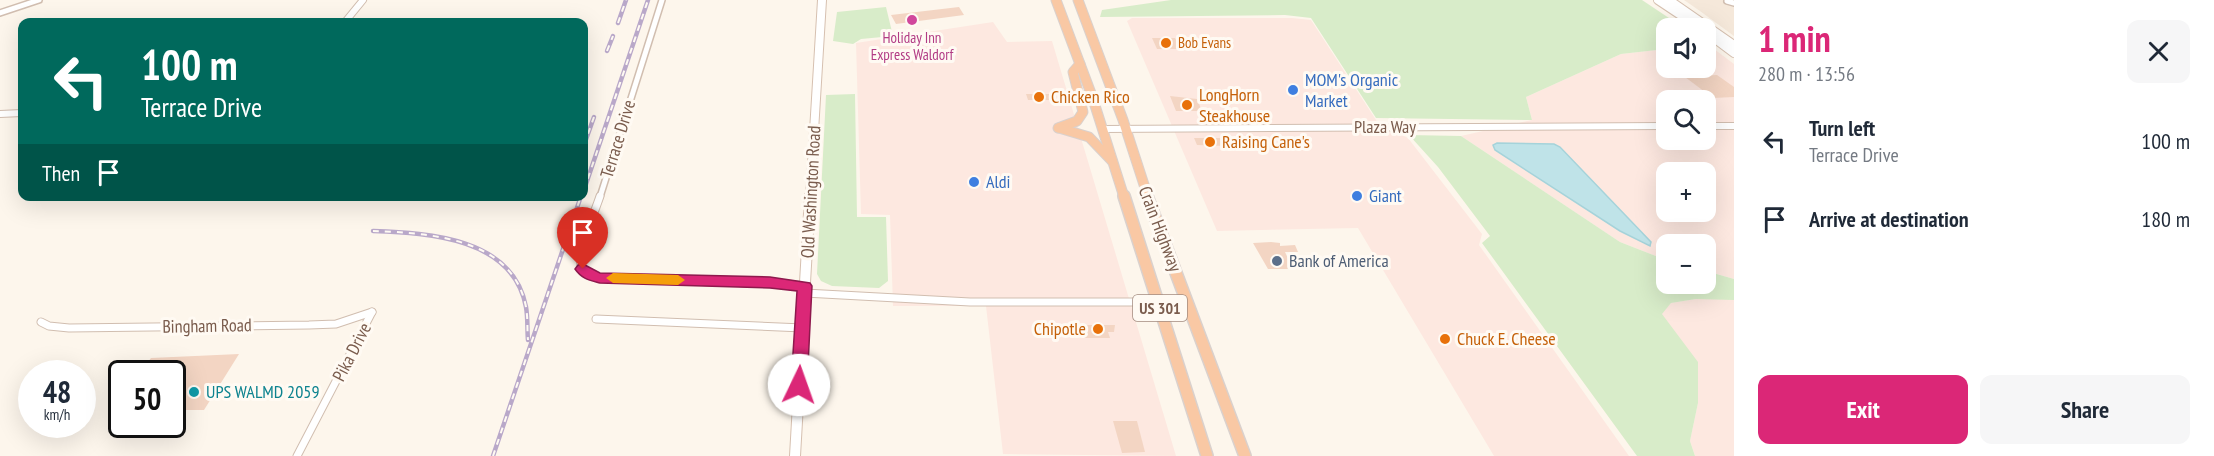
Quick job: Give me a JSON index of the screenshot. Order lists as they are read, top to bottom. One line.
{"streets":{"highway":["Crain Highway","US 301"],"main road":["Old Washington Road"],"street":["Plaza Way","Terrace Drive","Bingham Road","Pika Drive"]},"crossings":[["Plaza Way","Crain Highway"],["Terrace Drive","Old Washington Road"],["Terrace Drive","Crain Highway"],["Bingham Road","Pika Drive"]],"places":["Holiday Inn Express Waldorf","Bob Evans","MOM's Organic Market","Chicken Rico","LongHorn Steakhouse","Raising Cane's","Aldi","Giant","Bank of America","Chipotle","Chuck E. Cheese","UPS WALMD 2059"],"page":{"heading":["1 min","280 m · 13:56"],"map_buttons":["+","−"],"turn":["100 m","Terrace Drive"],"list":[{"name":"Turn left","note":"Terrace Drive","value":"100 m"},{"name":"Arrive at destination","value":"180 m"}],"then":"Then","speed":"48 km/h","limit":"50","buttons":["Exit","Share"]}}
